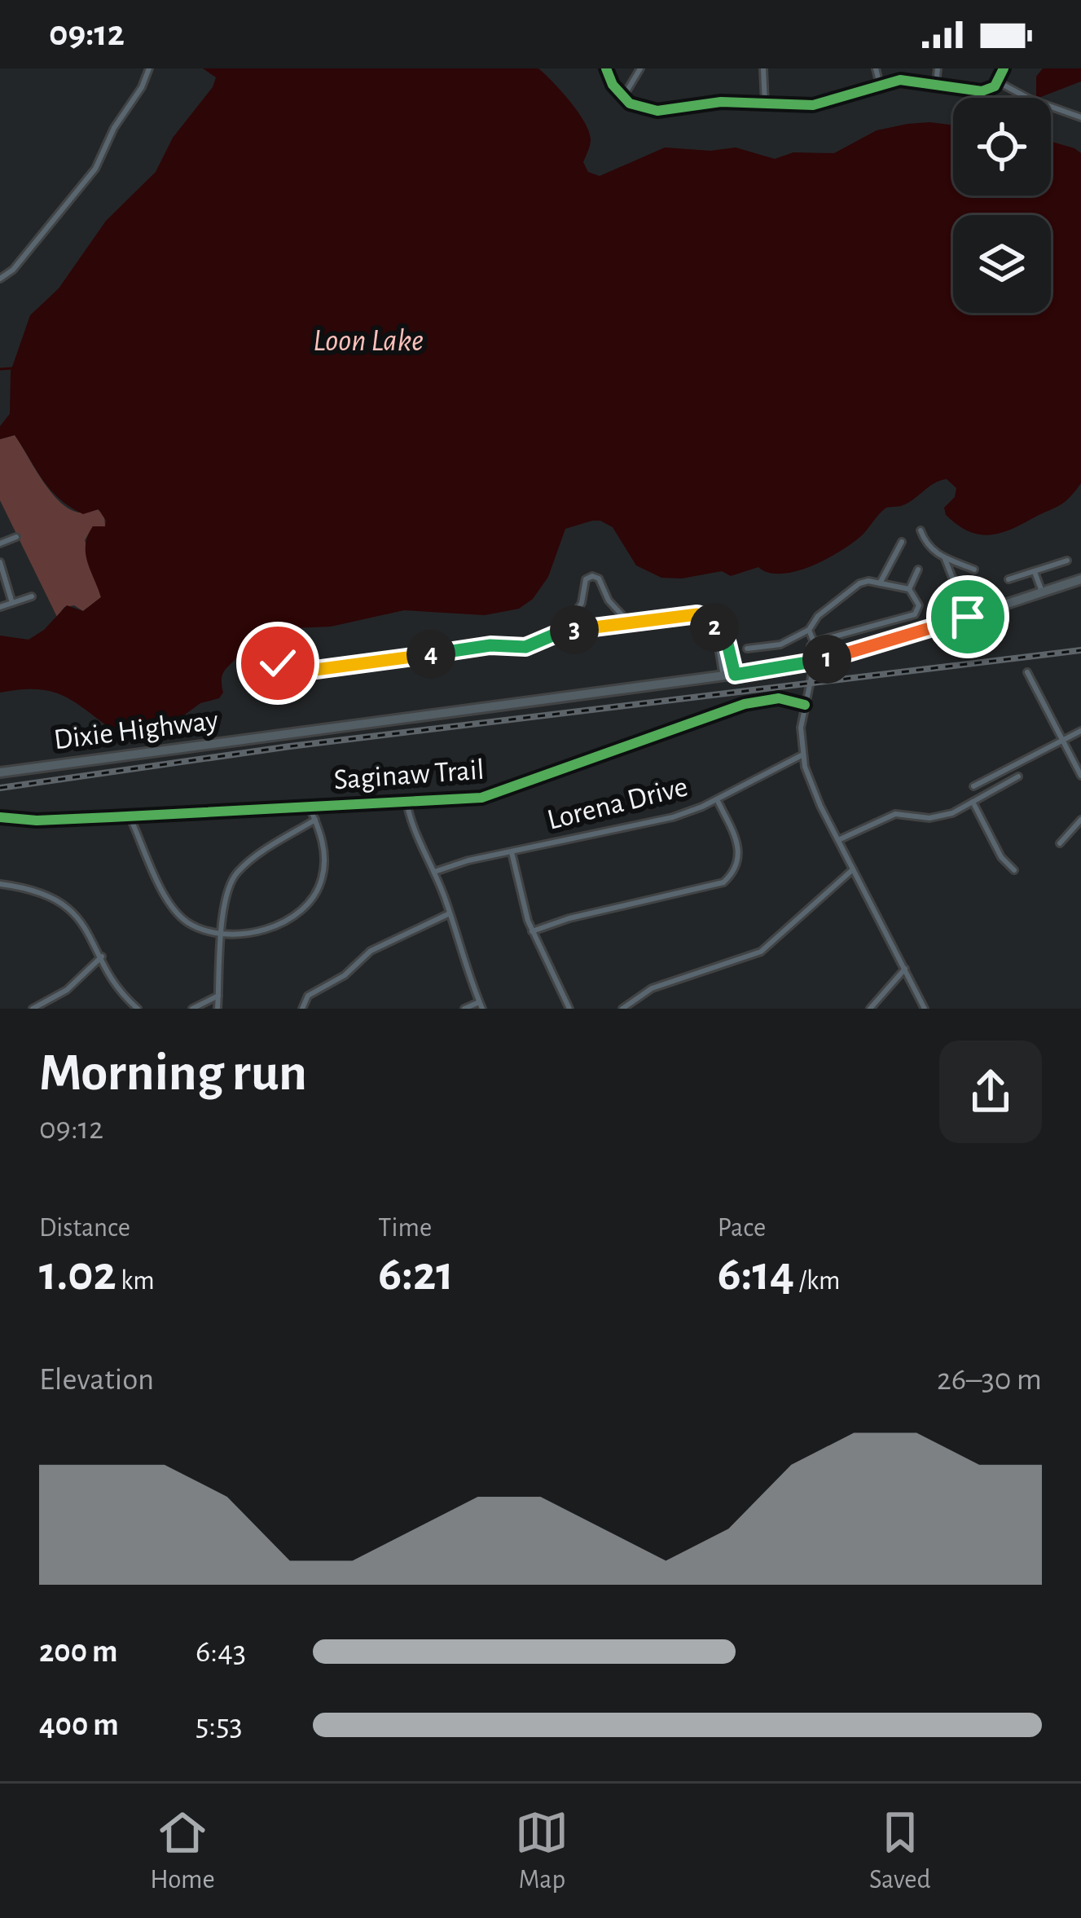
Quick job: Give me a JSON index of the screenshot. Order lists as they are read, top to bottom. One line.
{"streets":{"main road":["Dixie Highway"],"street":["Saginaw Trail","Lorena Drive"]},"water":["Loon Lake"],"page":{"status":"09:12","pins":["2","3","4","1"],"heading":["Morning run","09:12"],"stats":[["Distance","1.02 km"],["Time","6:21"],["Pace","6:14 /km"]],"chart":["Elevation","26–30 m"],"list":[{"name":"200 m","note":"6:43"},{"name":"400 m","note":"5:53"}],"tabs":["Home","Map","Saved"]}}
